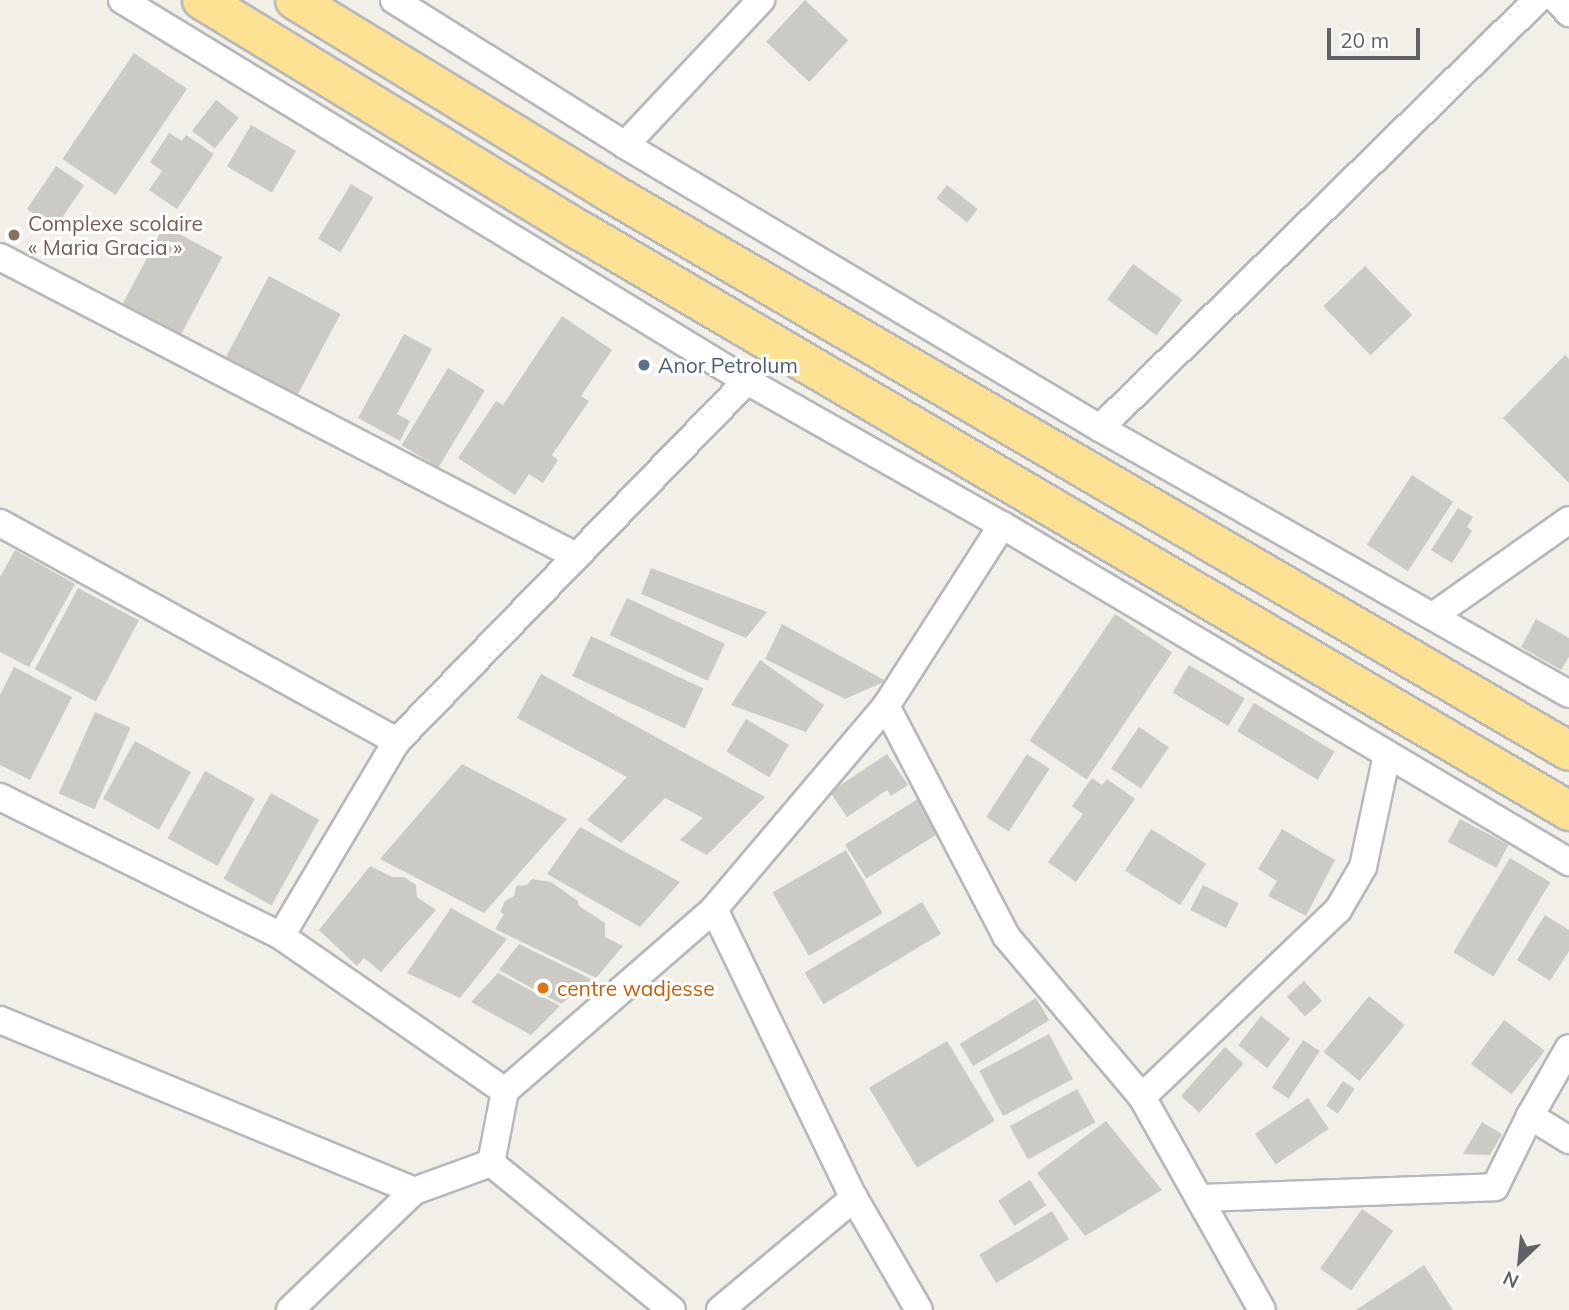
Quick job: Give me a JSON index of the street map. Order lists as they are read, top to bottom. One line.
{"places":["Complexe scolaire « Maria Gracia »","Anor Petrolum","centre wadjesse"],"scale_bar":"20 m","north":"bottom left"}
